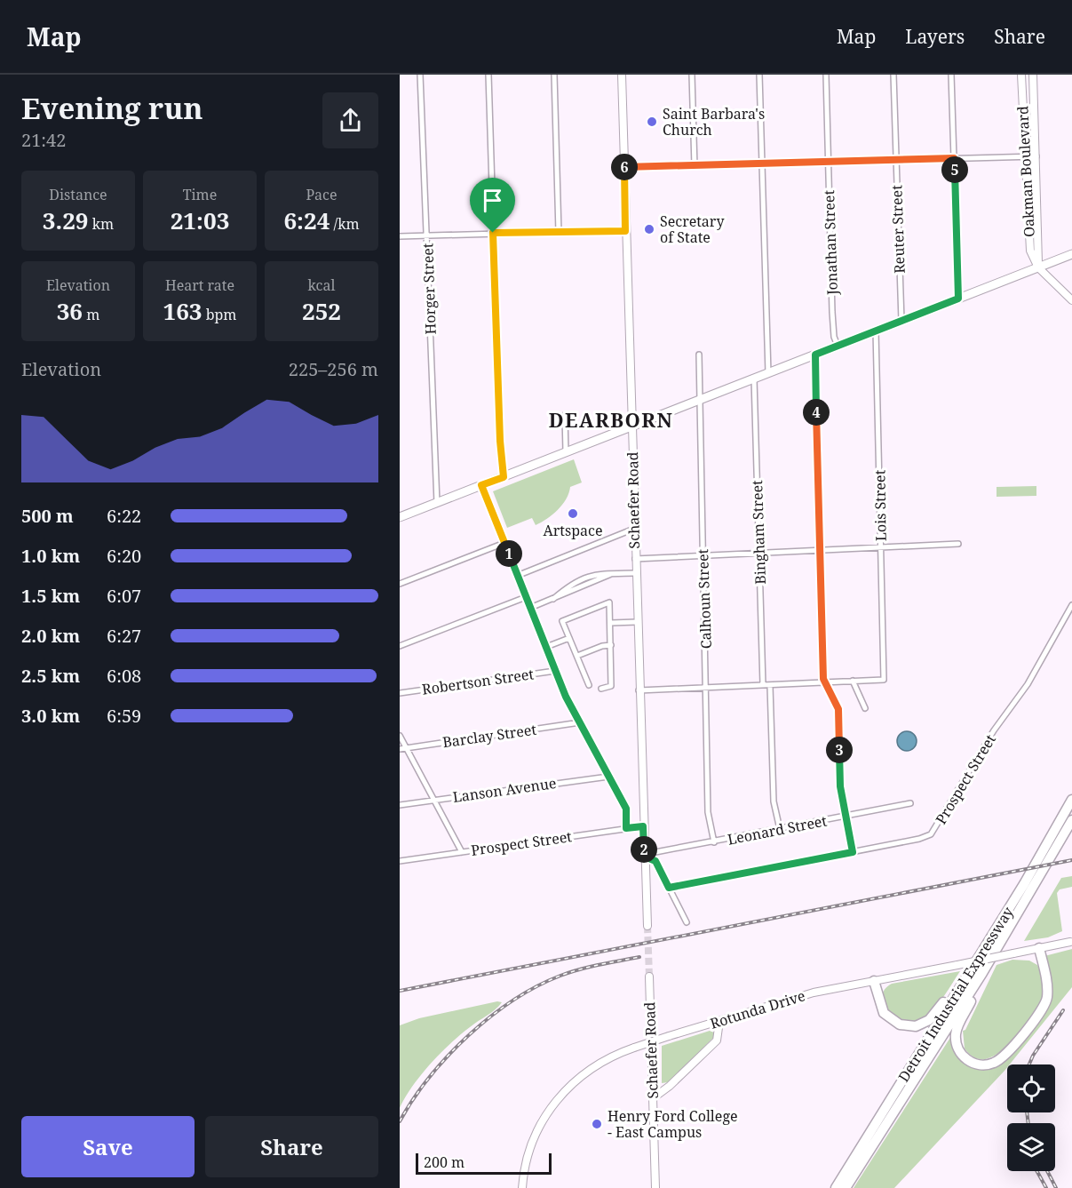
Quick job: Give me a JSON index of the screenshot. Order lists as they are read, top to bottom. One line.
{"streets":{"highway":["Detroit Industrial Expressway"],"main road":["Oakman Boulevard","Schaefer Road","Rotunda Drive"],"street":["Reuter Street","Jonathan Street","Horger Street","Lois Street","Bingham Street","Calhoun Street","Robertson Street","Barclay Street","Prospect Street","Lanson Avenue","Leonard Street"]},"crossings":[["Schaefer Road","Prospect Street"],["Schaefer Road","Leonard Street"],["Calhoun Street","Leonard Street"]],"districts":["DEARBORN"],"places":["Saint Barbara's Church","Secretary of State","Artspace","Henry Ford College - East Campus"],"scale_bar":"200 m","page":{"header":"Map","nav":["Map","Layers","Share"],"heading":["Evening run","21:42"],"pins":["6","5","4","1","3","2"],"stats":[["Distance","3.29 km"],["Time","21:03"],["Pace","6:24 /km"],["Elevation","36 m"],["Heart rate","163 bpm"],["kcal","252"]],"chart":["Elevation","225–256 m"],"list":[{"name":"500 m","note":"6:22"},{"name":"1.0 km","note":"6:20"},{"name":"1.5 km","note":"6:07"},{"name":"2.0 km","note":"6:27"},{"name":"2.5 km","note":"6:08"},{"name":"3.0 km","note":"6:59"}],"buttons":["Save","Share"],"scale":"200 m"}}
